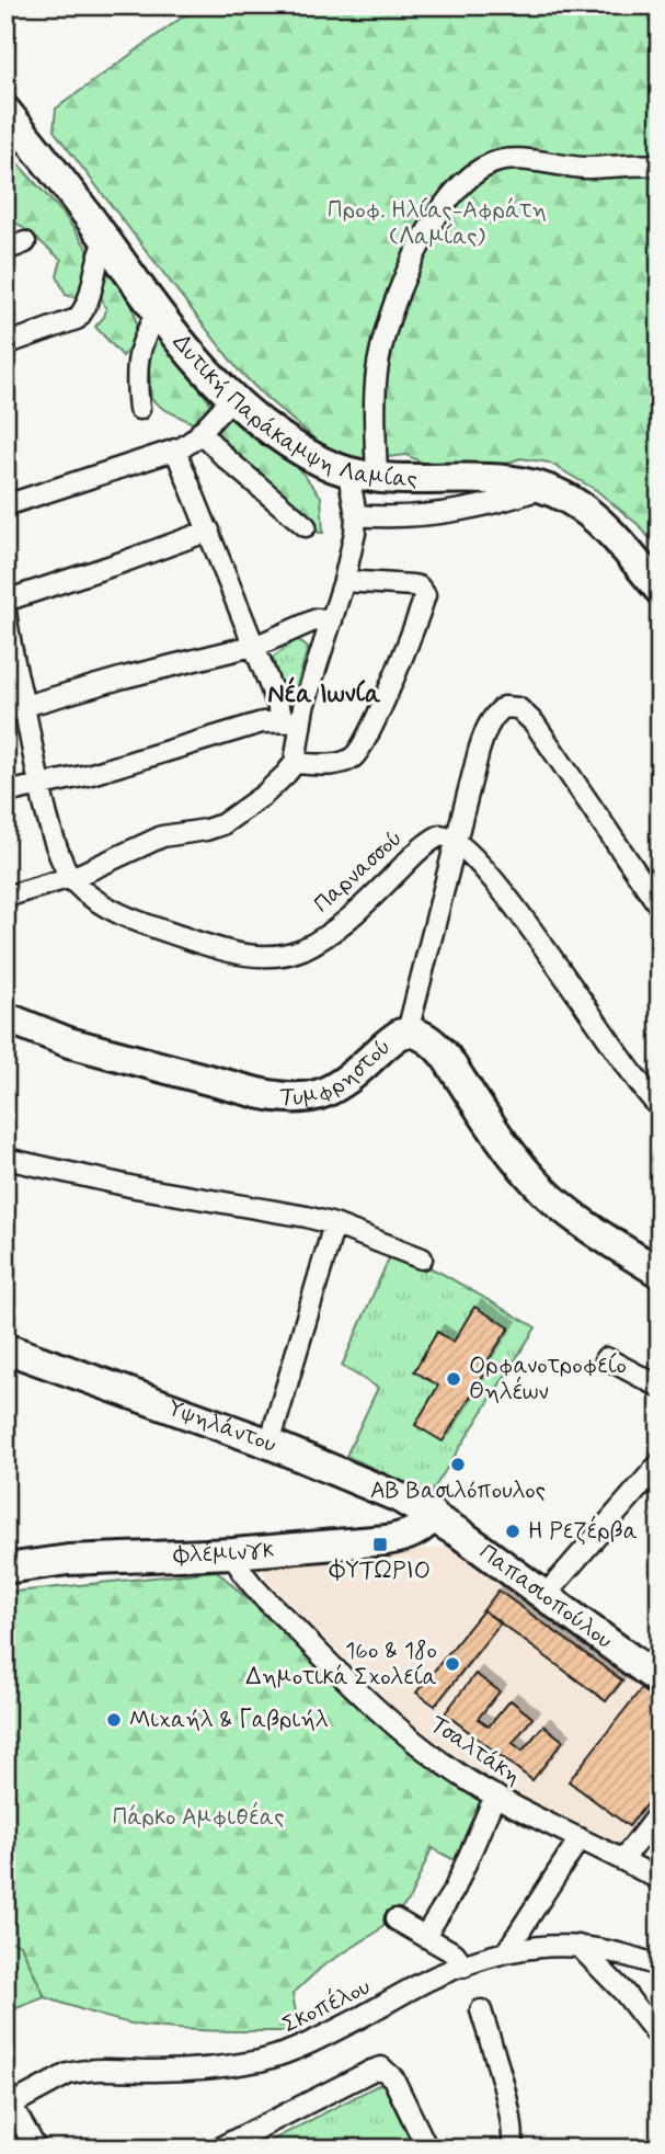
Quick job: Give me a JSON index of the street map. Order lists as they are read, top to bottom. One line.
{"streets":{"main road":["Δυτική Παράκαμψη Λαμίας","Τυμφρηστού","Υψηλάντου","Φλέμινγκ","Παπασιοπούλου"],"street":["Παρνασσού","Τσαλτάκη","Σκοπέλου"]},"crossings":[["Υψηλάντου","Φλέμινγκ"],["Υψηλάντου","Παπασιοπούλου"],["Φλέμινγκ","Παπασιοπούλου"],["Φλέμινγκ","Τσαλτάκη"]],"districts":["Νέα Ιωνία"],"parks":["Προφ. Ηλίας-Αφράτη (Λαμίας)","Πάρκο Αμφιθέας"],"places":{"other":["Ορφανοτροφείο Θηλέων","ΑΒ Βασιλόπουλος","Η Ρεζέρβα","16ο & 18ο Δημοτικά Σχολεία","Μιχαήλ & Γαβριήλ"],"transit":["ΦΥΤΩΡΙΟ"]}}
